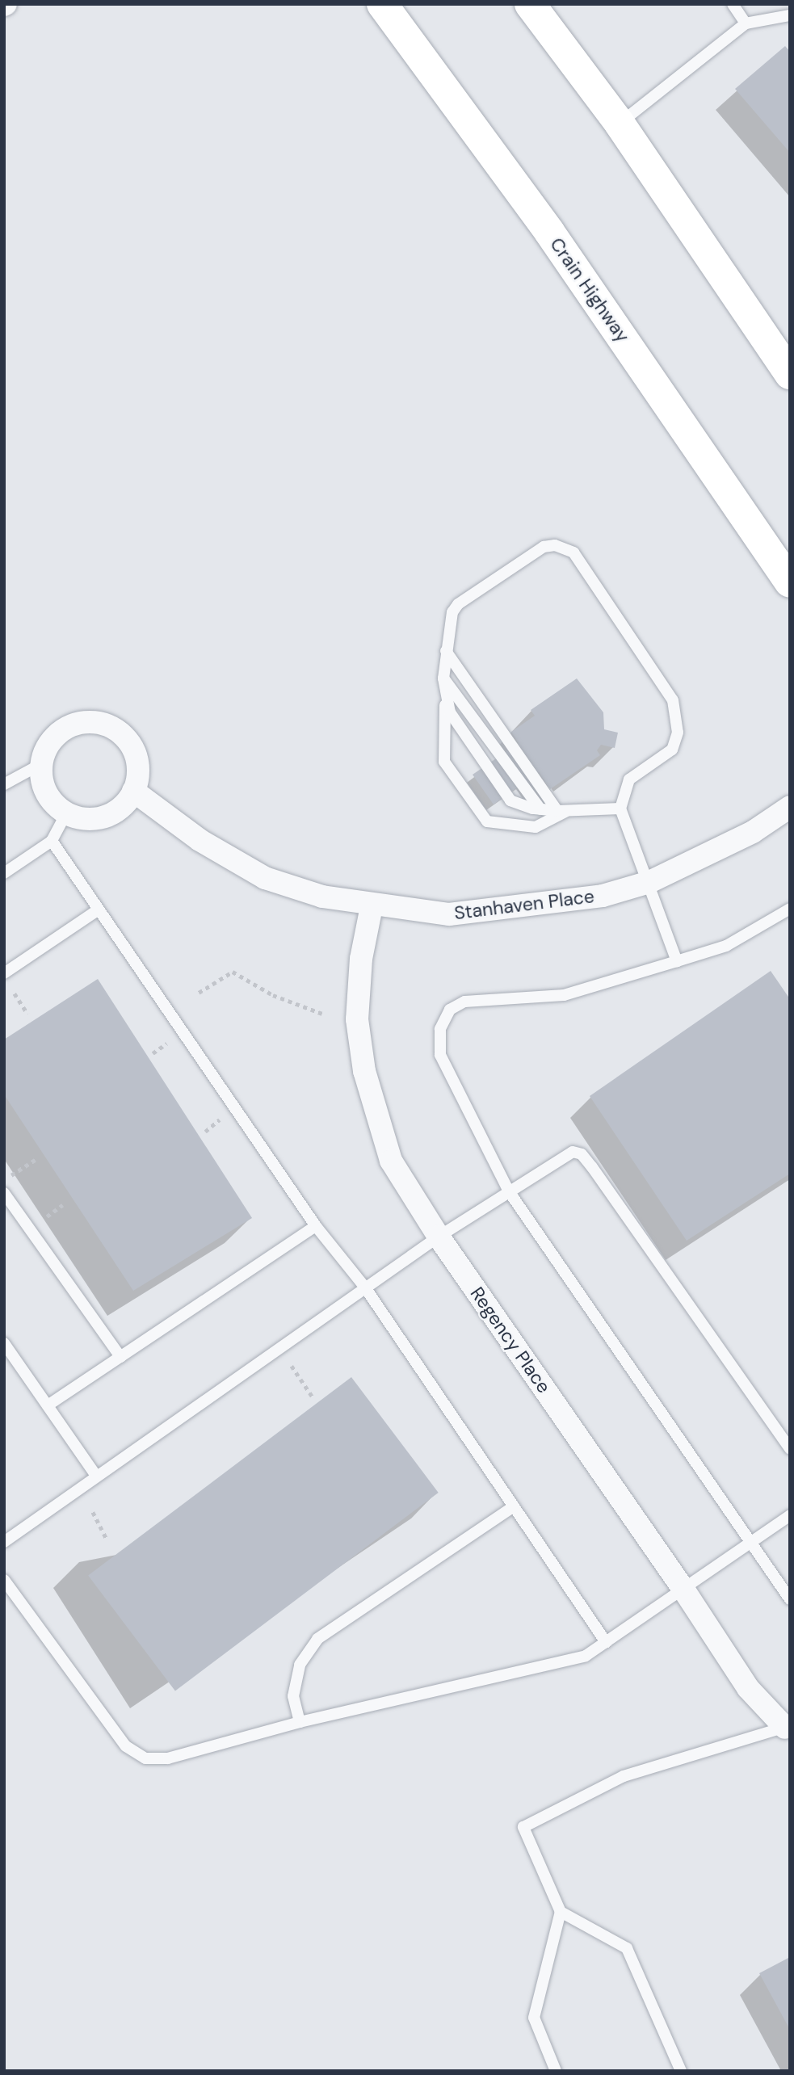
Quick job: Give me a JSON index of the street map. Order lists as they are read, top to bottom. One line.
{"streets":{"highway":["Crain Highway"],"street":["Stanhaven Place","Regency Place"]},"crossings":[["Stanhaven Place","Regency Place"]]}
